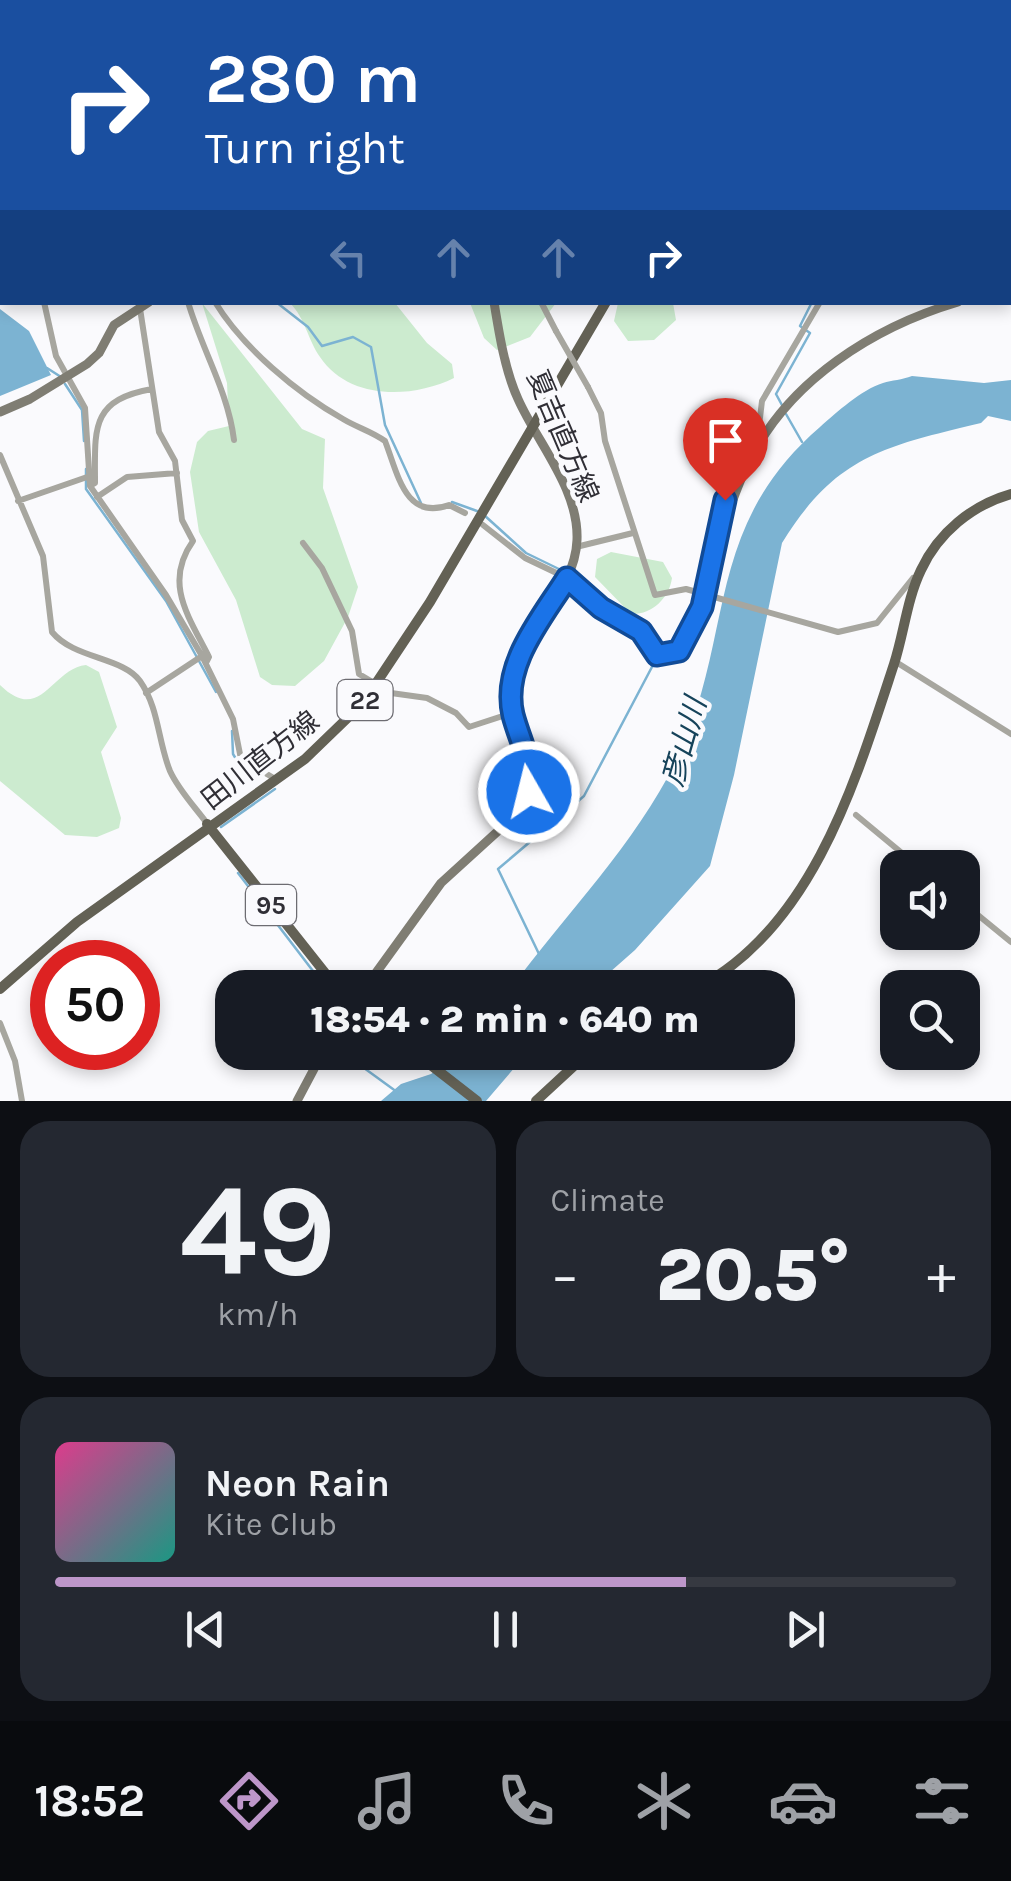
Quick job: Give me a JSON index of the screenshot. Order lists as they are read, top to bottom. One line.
{"streets":{"main road":["夏吉直方線","22","田川直方線","95"]},"crossings":[["夏吉直方線","田川直方線"],["田川直方線","95"]],"water":["彦山川"],"page":{"turn":["280 m","Turn right"],"limit":"50","trip":"18:54 · 2 min · 640 m","tile":[["49","km/h"],"Climate"],"heat":["−","20.5°","+"],"song":["Neon Rain","Kite Club"],"tabs":"18:52"}}
